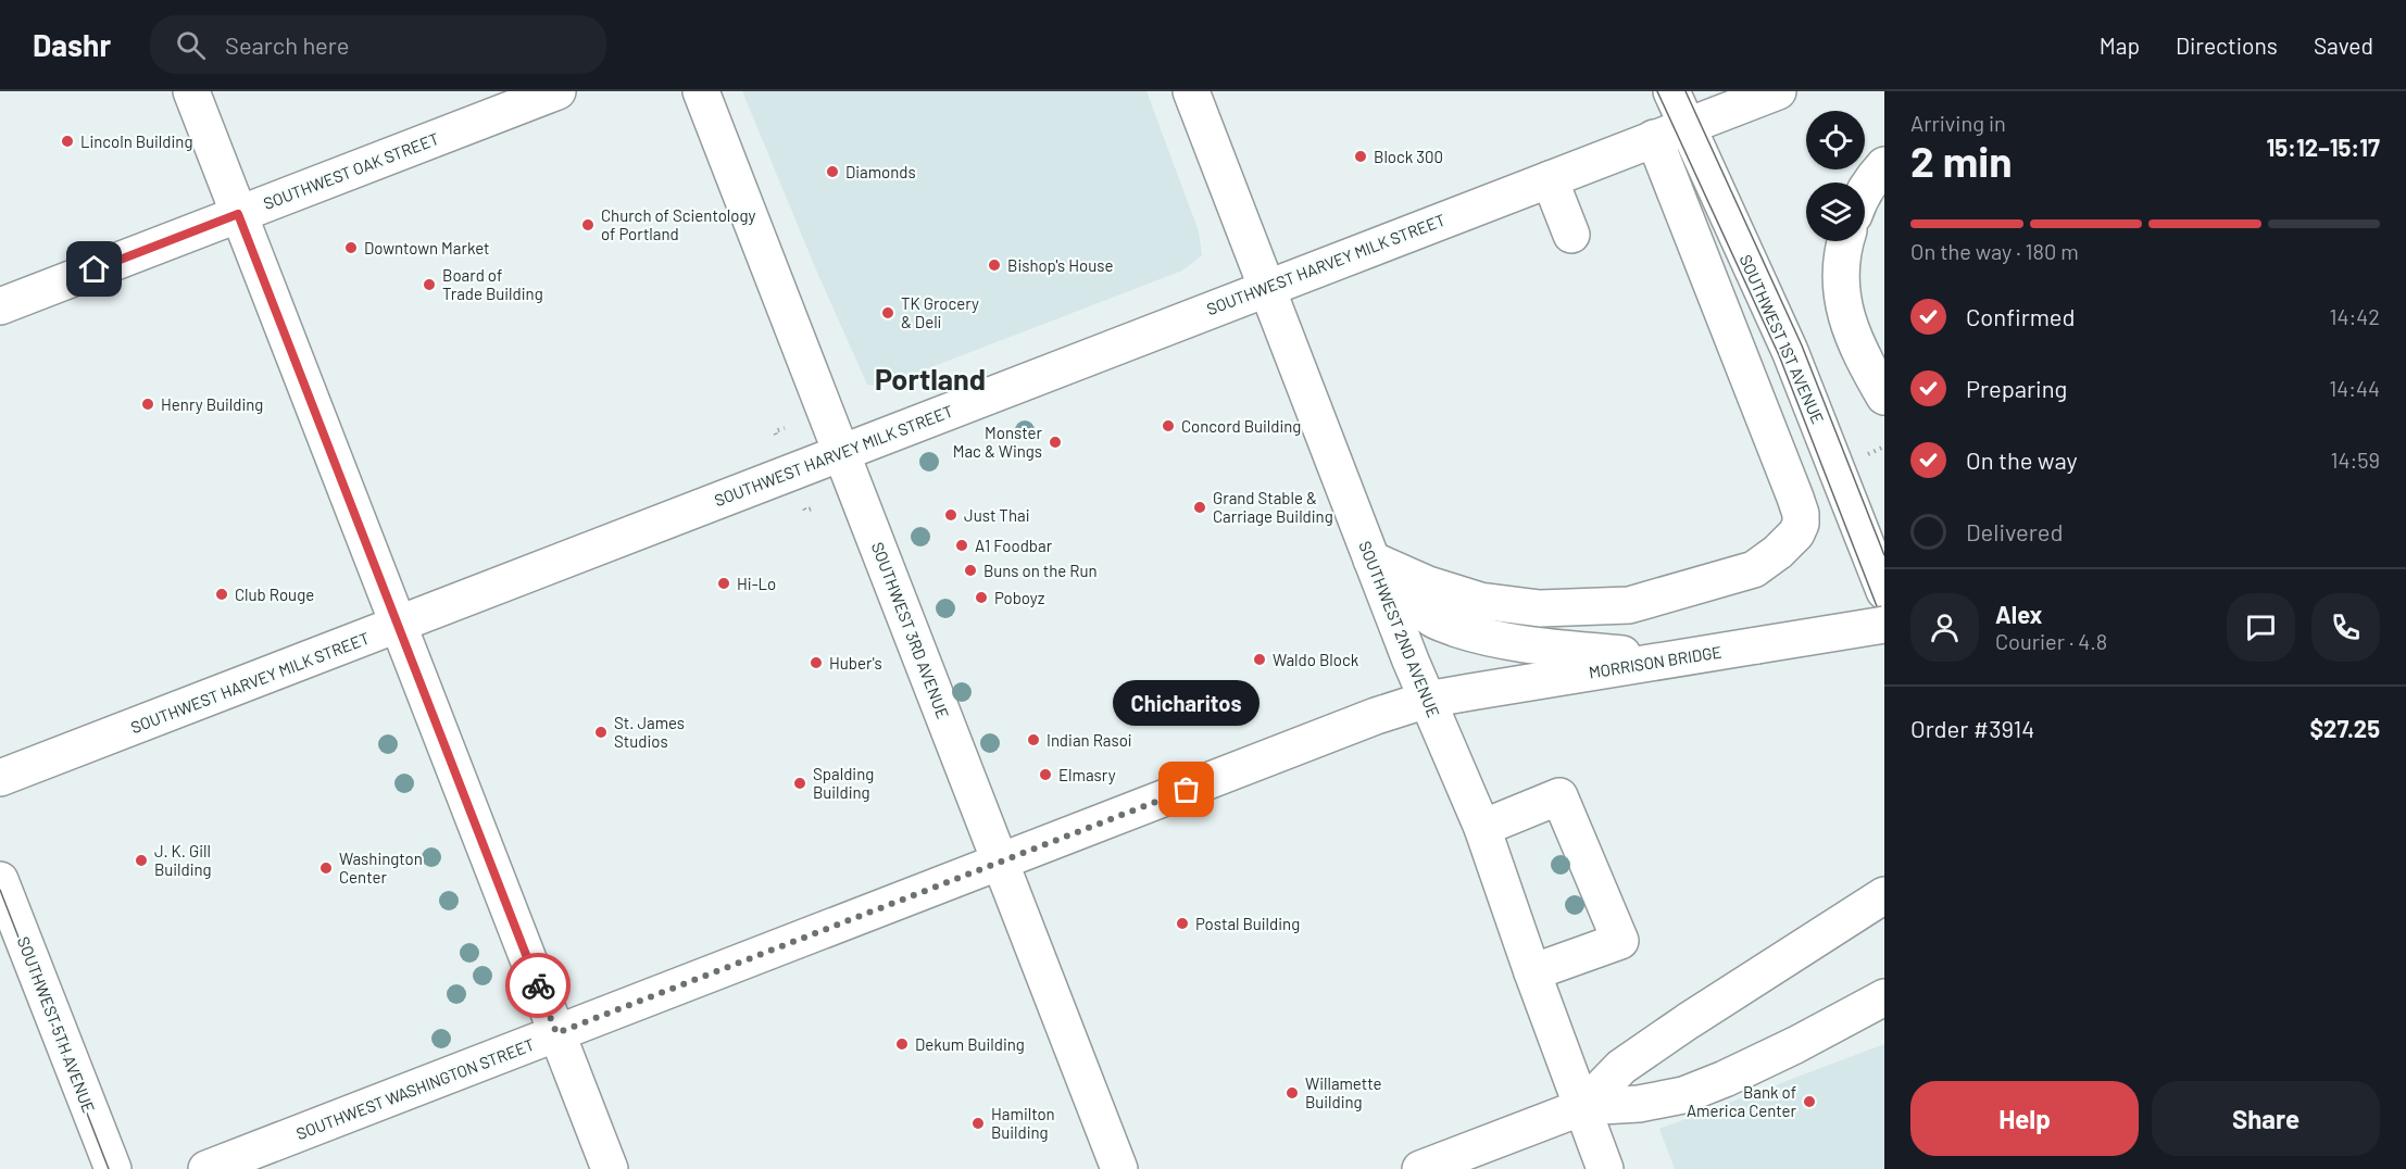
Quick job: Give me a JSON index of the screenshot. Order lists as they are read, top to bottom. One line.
{"streets":{"main road":["SOUTHWEST OAK STREET","SOUTHWEST HARVEY MILK STREET","SOUTHWEST 1ST AVENUE","SOUTHWEST 2ND AVENUE","SOUTHWEST 3RD AVENUE","MORRISON BRIDGE","SOUTHWEST 5TH AVENUE","SOUTHWEST WASHINGTON STREET"]},"crossings":[["SOUTHWEST HARVEY MILK STREET","SOUTHWEST 1ST AVENUE"],["SOUTHWEST HARVEY MILK STREET","SOUTHWEST 2ND AVENUE"],["SOUTHWEST HARVEY MILK STREET","SOUTHWEST 3RD AVENUE"],["SOUTHWEST 2ND AVENUE","MORRISON BRIDGE"],["SOUTHWEST 2ND AVENUE","SOUTHWEST WASHINGTON STREET"],["SOUTHWEST 3RD AVENUE","SOUTHWEST WASHINGTON STREET"],["MORRISON BRIDGE","SOUTHWEST WASHINGTON STREET"]],"districts":["Portland"],"places":["Lincoln Building","Block 300","Diamonds","Church of Scientology of Portland","Downtown Market","Bishop's House","Board of Trade Building","TK Grocery & Deli","Henry Building","Concord Building","Monster Mac & Wings","Grand Stable & Carriage Building","Just Thai","A1 Foodbar","Buns on the Run","Hi-Lo","Club Rouge","Poboyz","Waldo Block","Huber's","St. James Studios","Indian Rasoi","Elmasry","Spalding Building","Chicharitos","J. K. Gill Building","Washington Center","Postal Building","Dekum Building","Willamette Building","Bank of America Center","Hamilton Building"],"page":{"header":"Dashr","search":"Search here","nav":["Map","Directions","Saved"],"heading":["2 min","Arriving in","15:12–15:17"],"panel":["Alex","Courier · 4.8","Order #3914","$27.25"],"bar":"On the way · 180 m","list":[["Confirmed","14:42"],["Preparing","14:44"],["On the way","14:59"],"Delivered"],"bubble":"Chicharitos","buttons":["Help","Share"]}}
